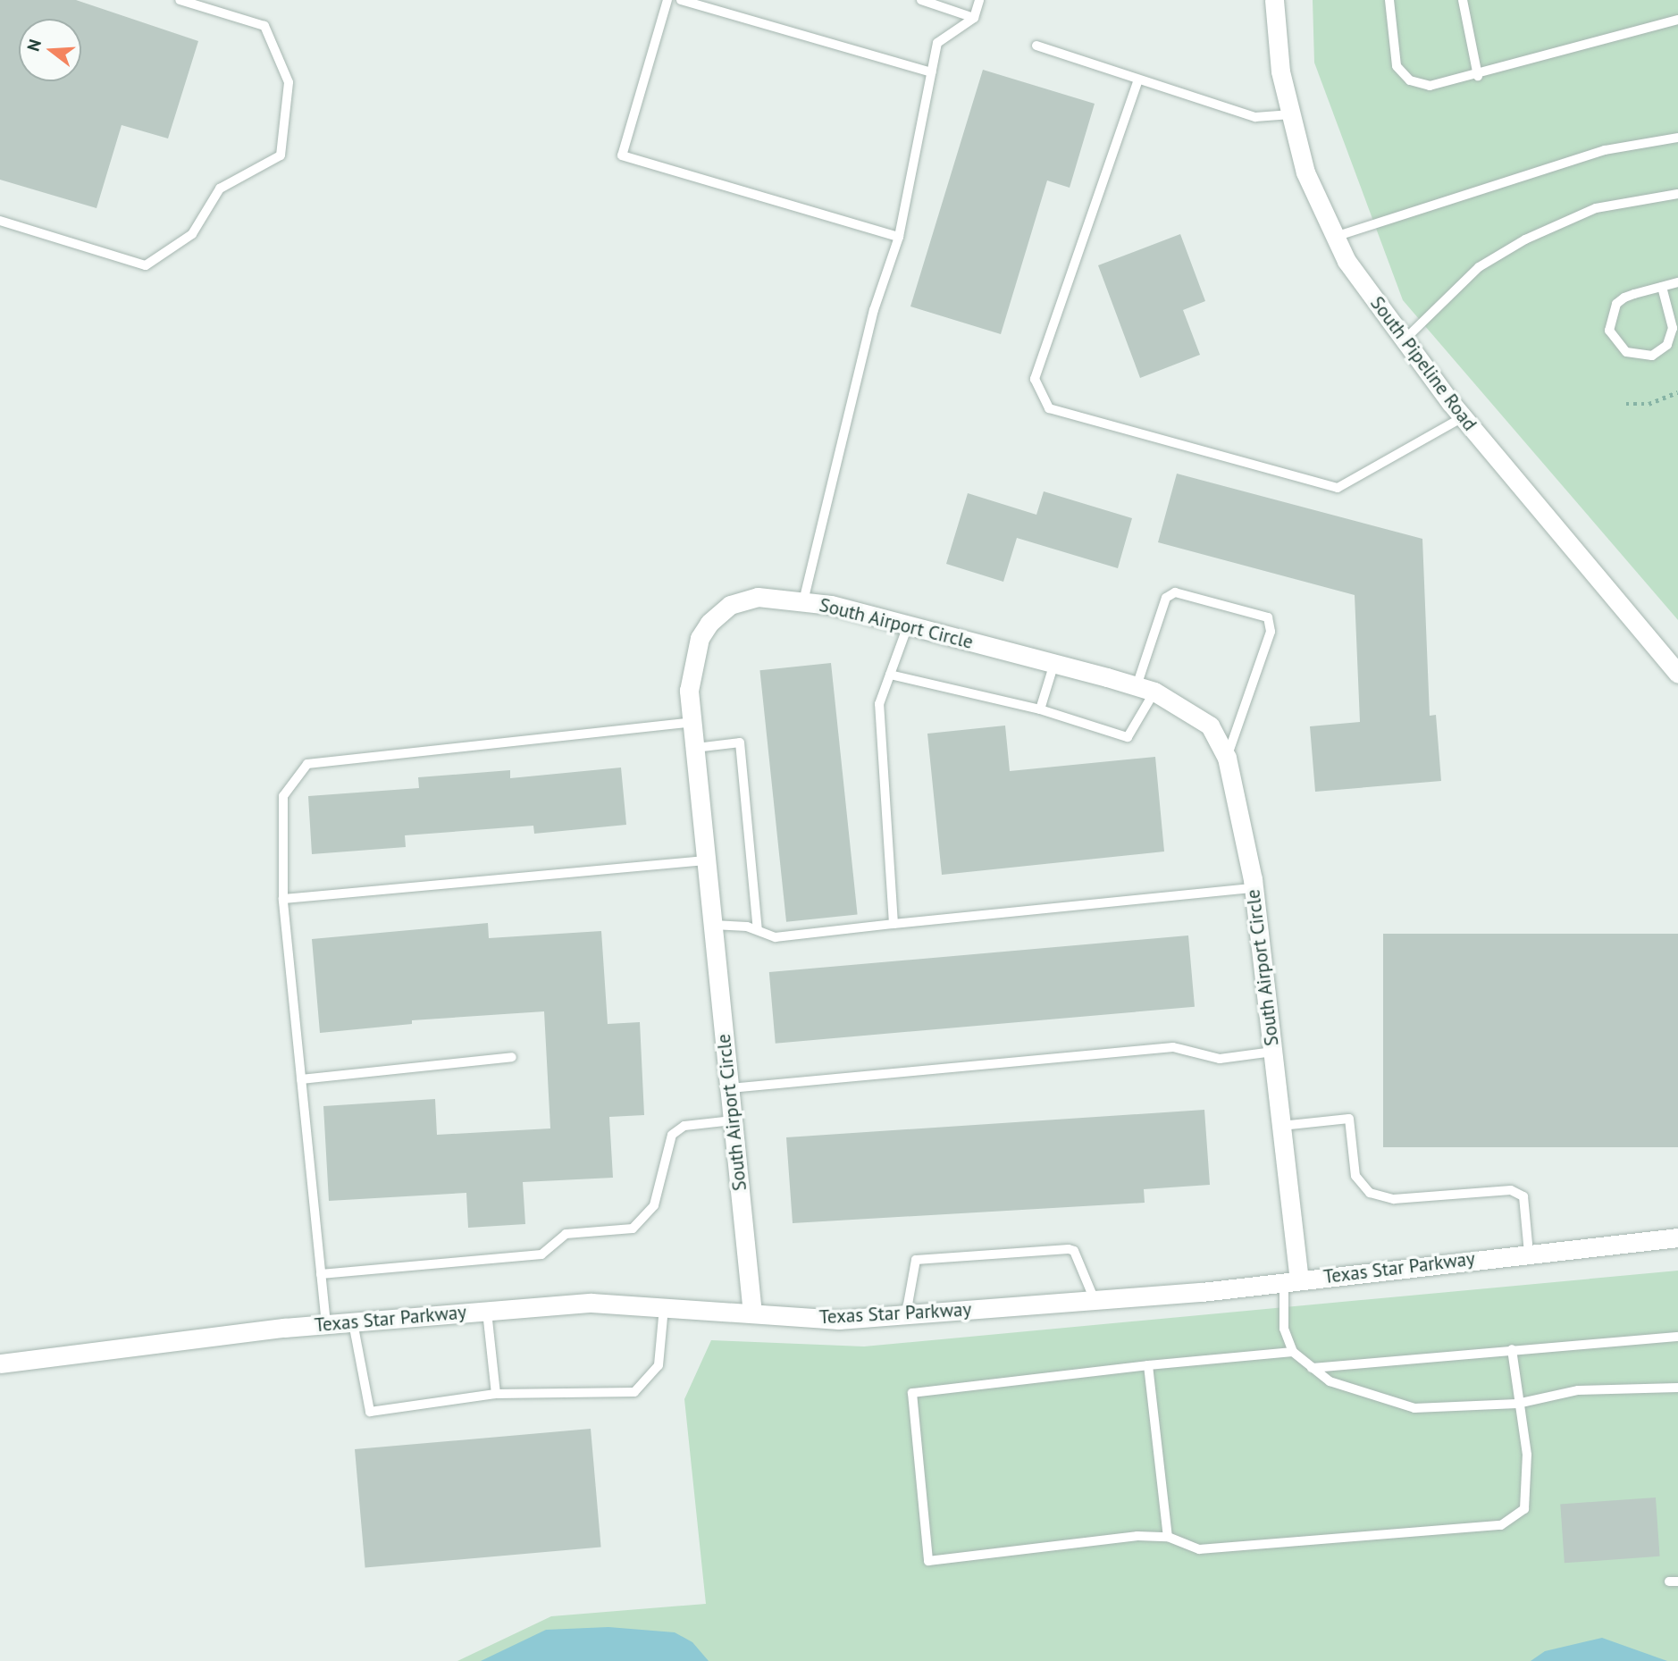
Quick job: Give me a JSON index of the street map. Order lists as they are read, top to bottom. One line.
{"streets":{"street":["South Pipeline Road","South Airport Circle","Texas Star Parkway"]},"crossings":[["South Airport Circle","Texas Star Parkway"]],"north":"left"}
